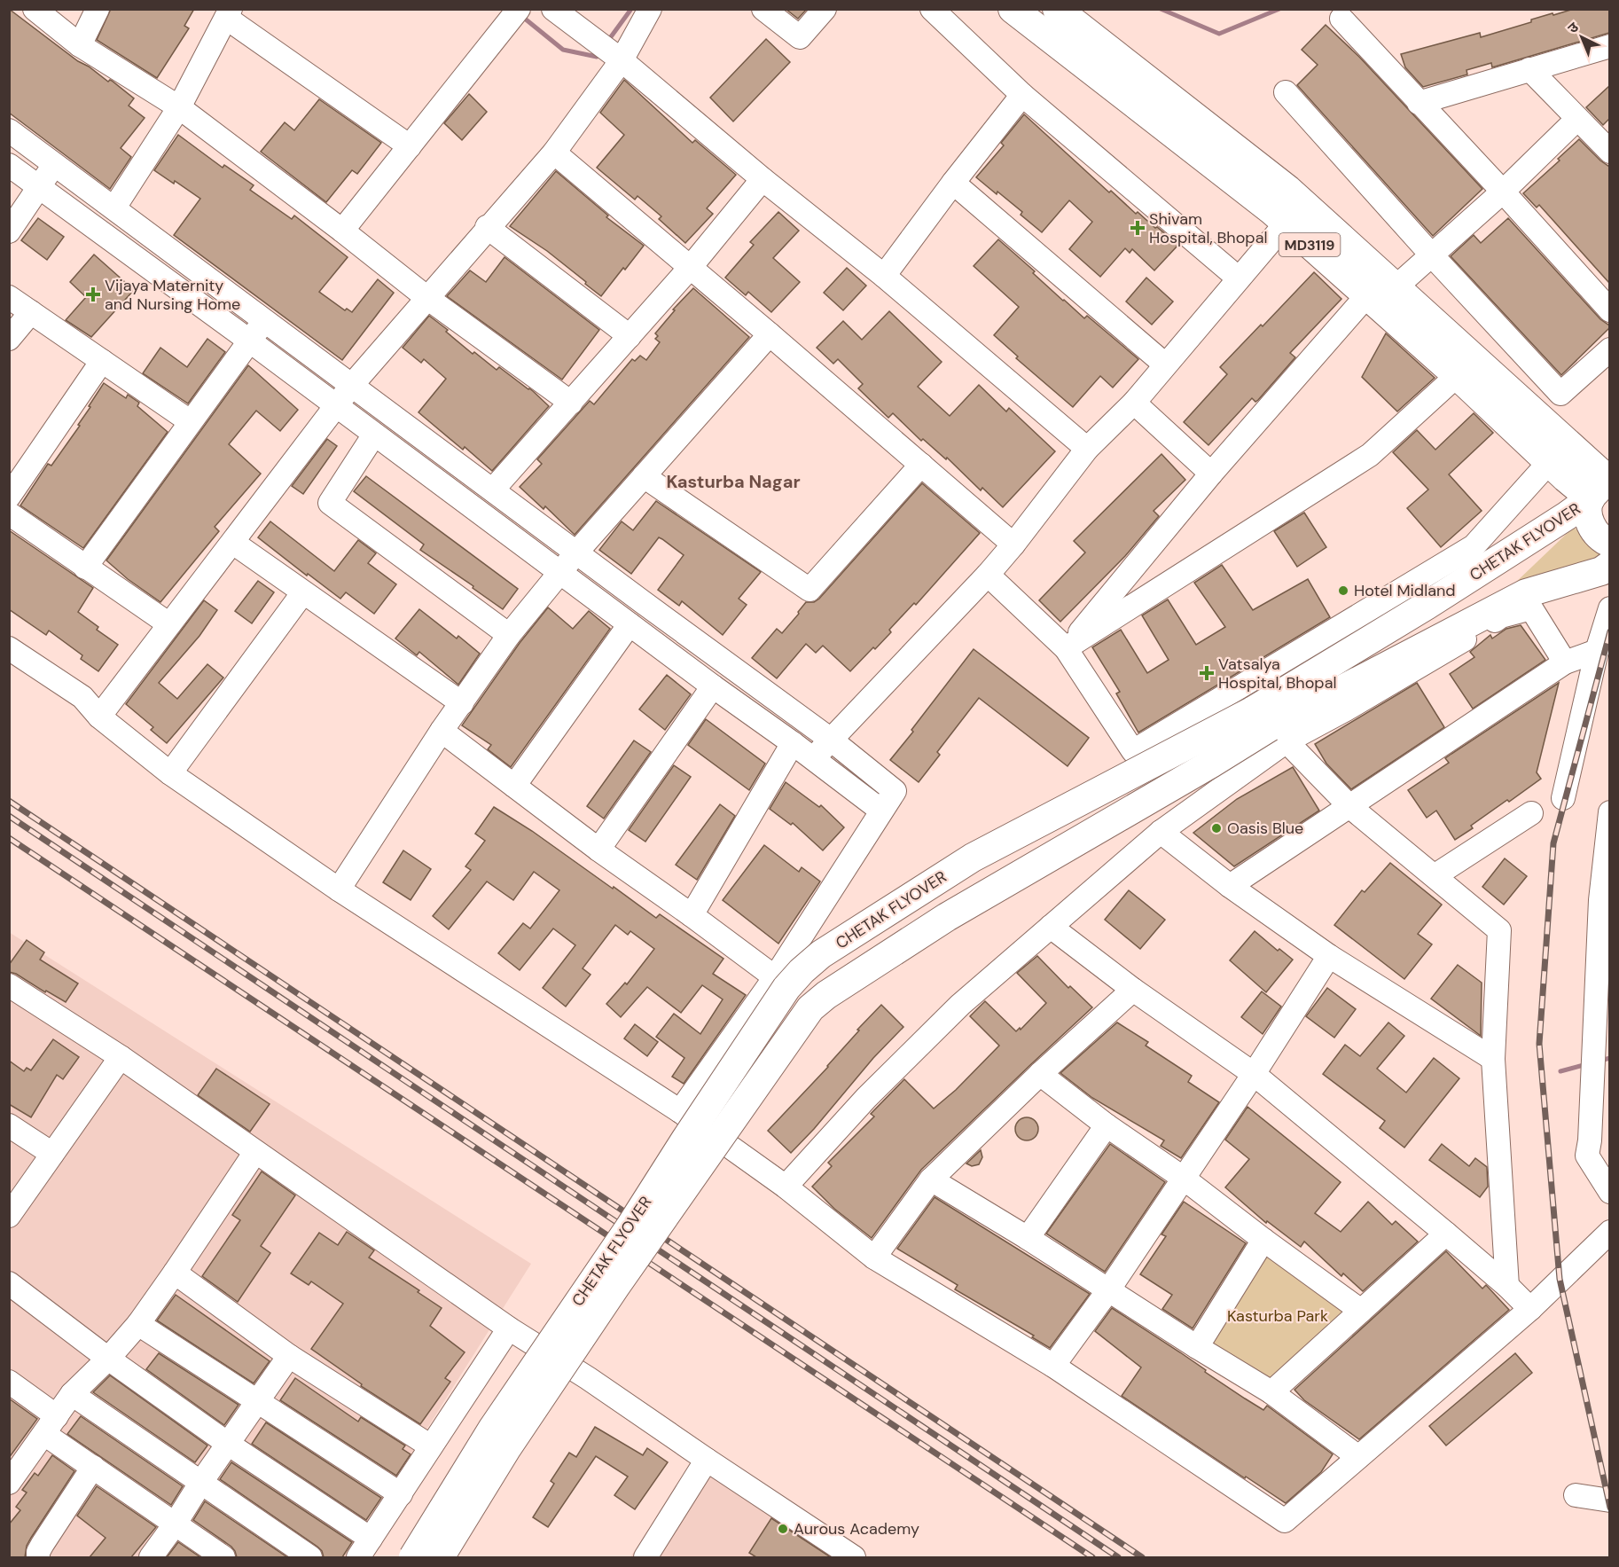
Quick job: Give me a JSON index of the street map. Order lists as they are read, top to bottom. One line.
{"streets":{"main road":["MD3119","CHETAK FLYOVER"]},"crossings":[["MD3119","CHETAK FLYOVER"]],"districts":["Kasturba Nagar"],"parks":["Kasturba Park"],"places":{"health":["Shivam Hospital, Bhopal","Vijaya Maternity and Nursing Home","Vatsalya Hospital, Bhopal"],"other":["Hotel Midland","Oasis Blue","Aurous Academy"]},"north":"top left"}
